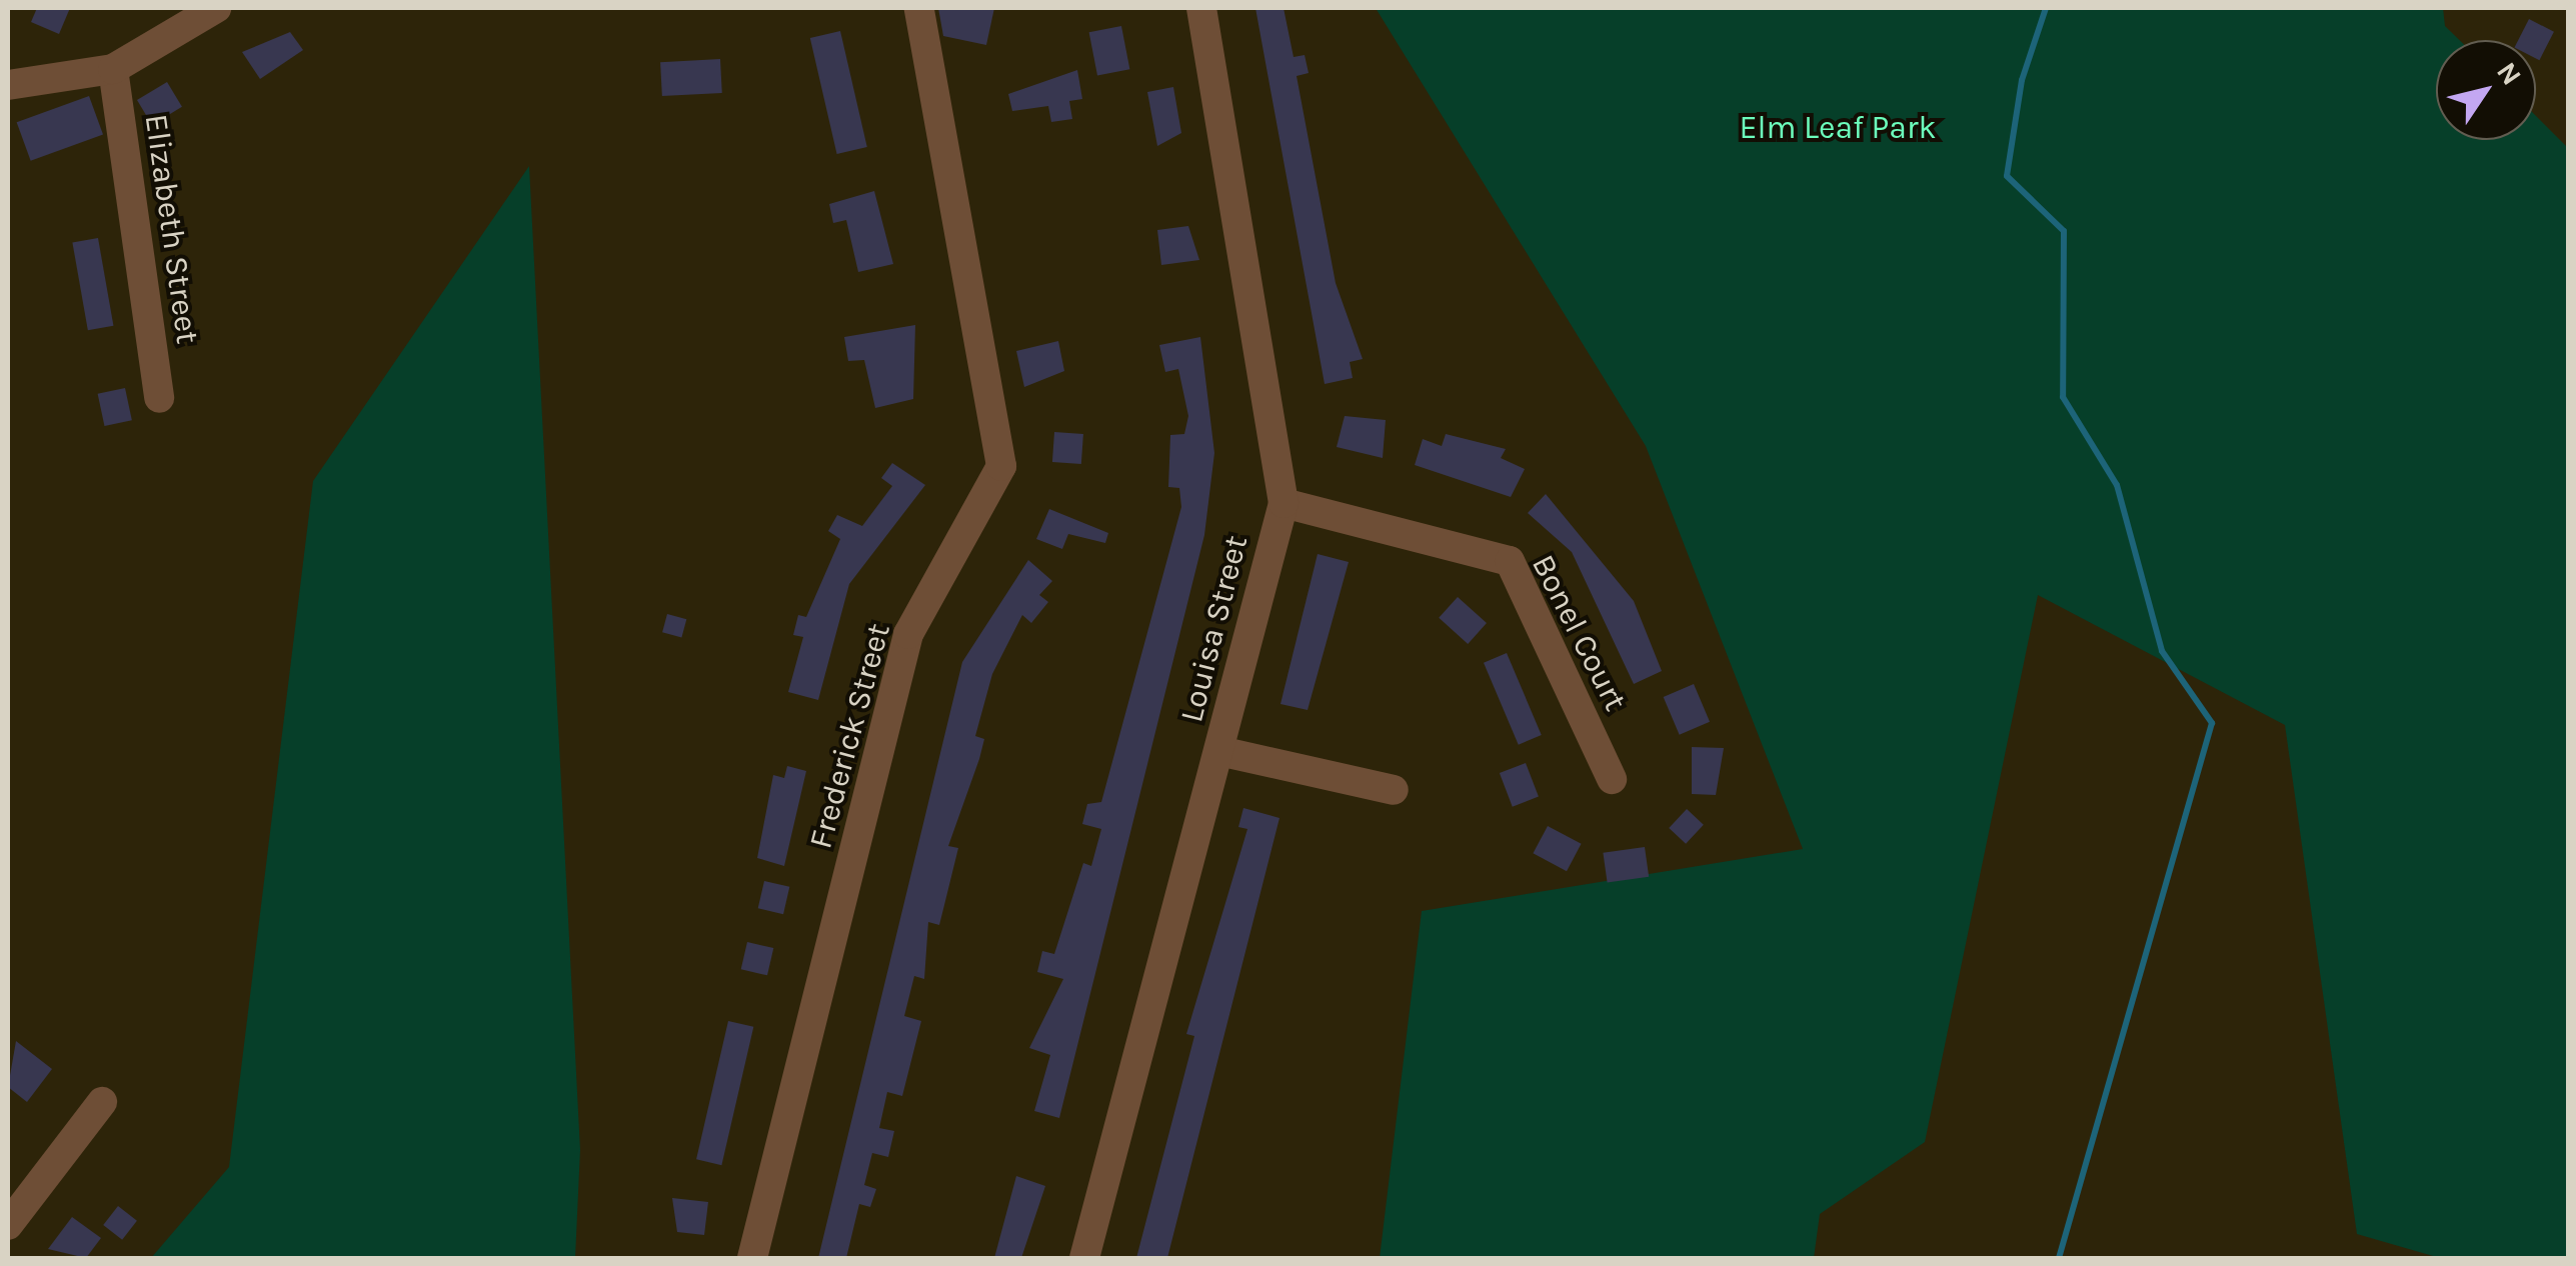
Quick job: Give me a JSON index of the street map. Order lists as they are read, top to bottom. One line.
{"streets":{"street":["Elizabeth Street","Louisa Street","Bonel Court","Frederick Street"]},"crossings":[["Louisa Street","Bonel Court"]],"parks":["Elm Leaf Park"],"north":"top right"}
